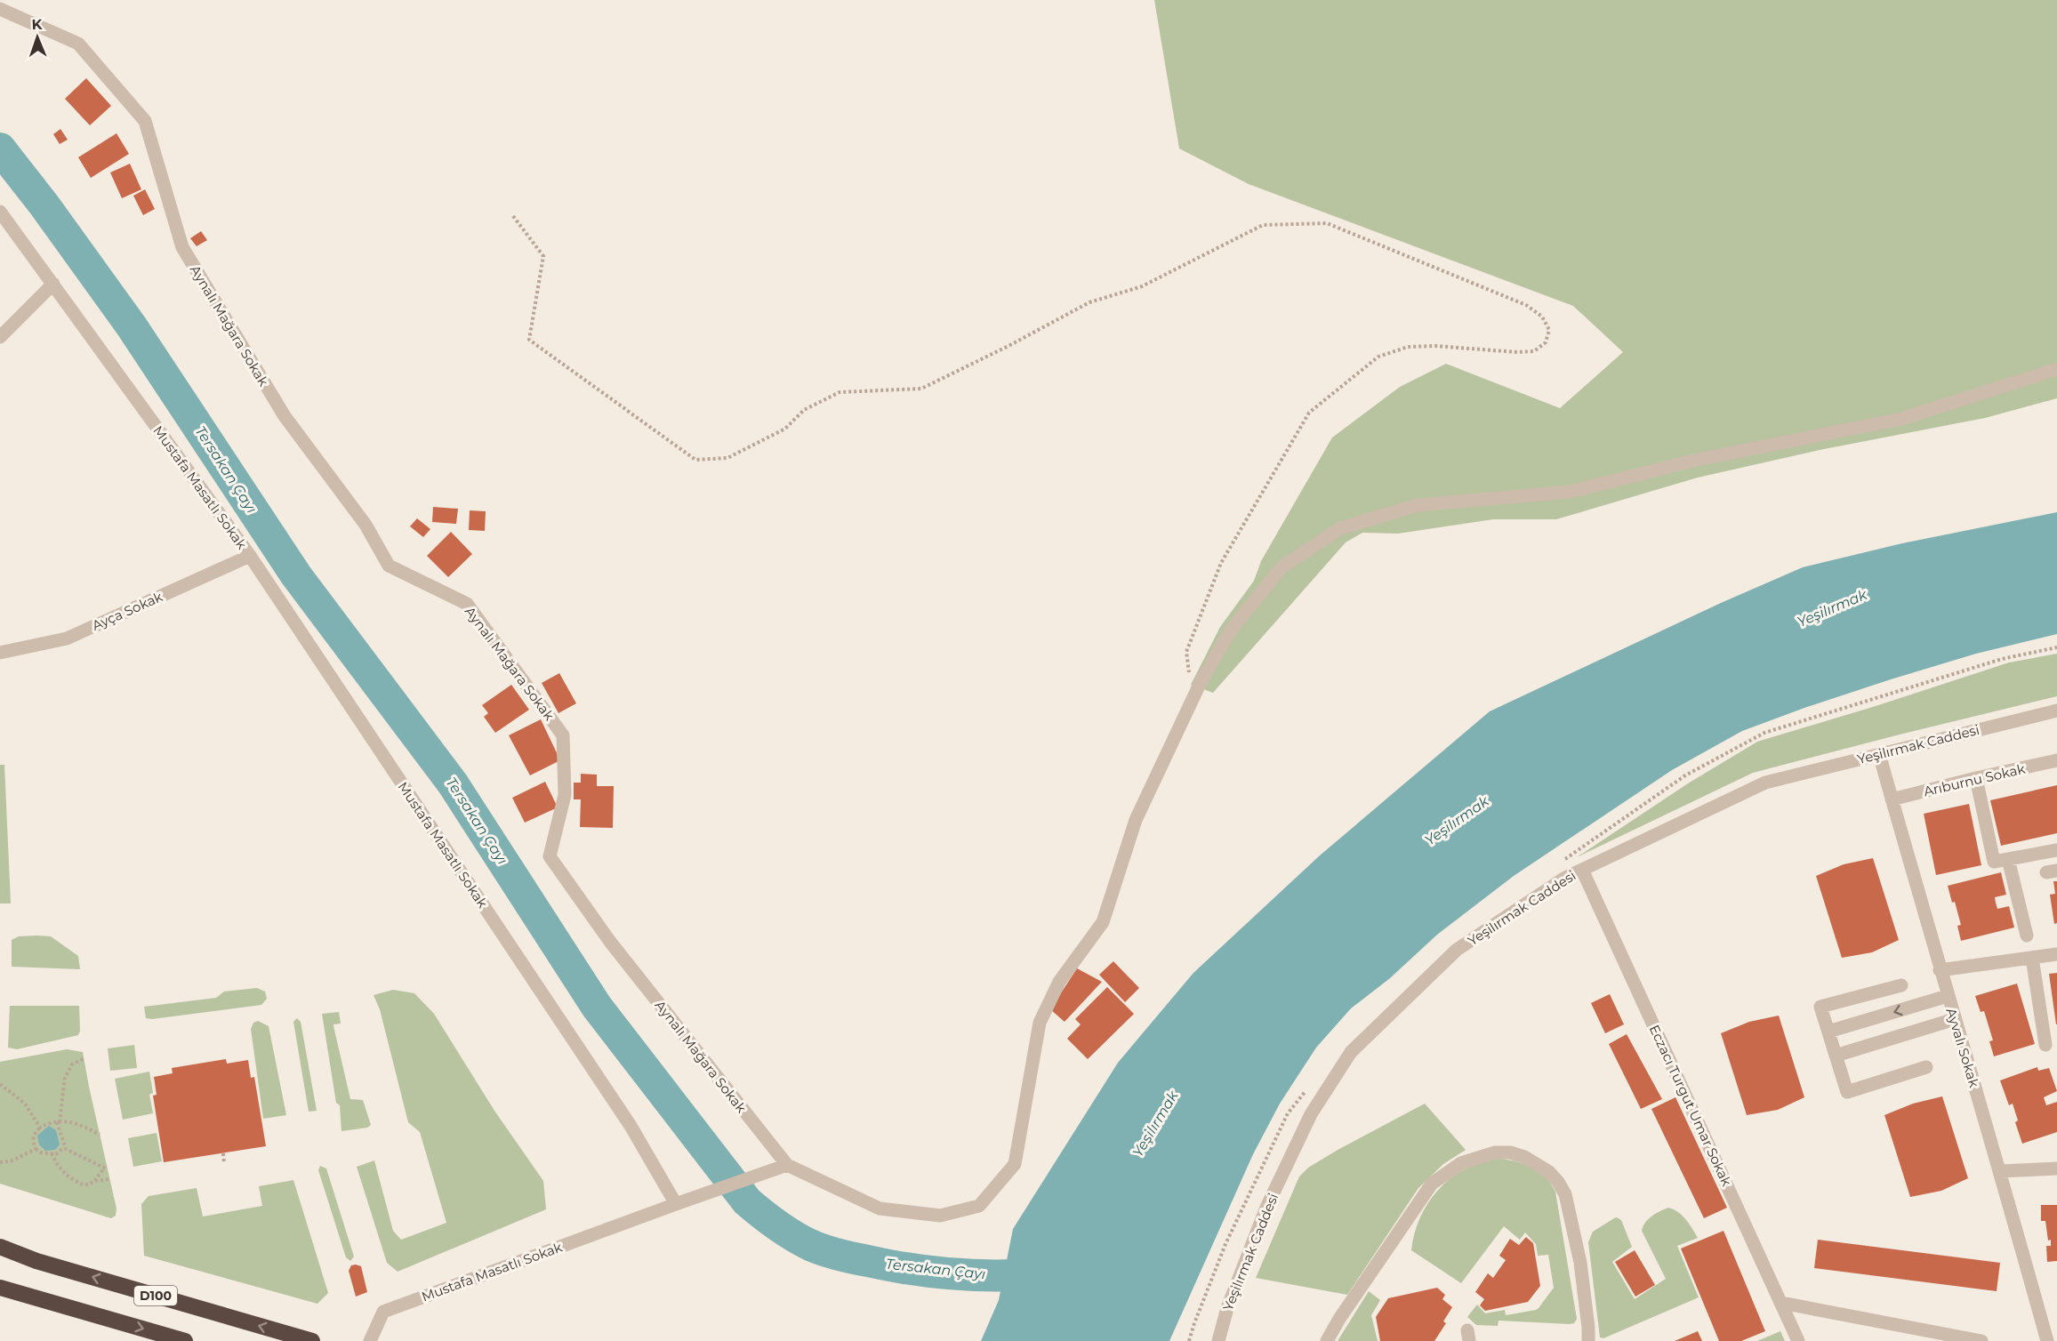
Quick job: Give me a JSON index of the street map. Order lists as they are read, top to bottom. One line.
{"streets":{"highway":["D100"],"street":["Aynalı Mağara Sokak","Mustafa Masatlı Sokak","Ayça Sokak","Yeşilırmak Caddesi","Arıburnu Sokak","Ayvalı Sokak","Eczacı Turgut Umar Sokak"]},"crossings":[["Mustafa Masatlı Sokak","Ayça Sokak"],["Yeşilırmak Caddesi","Ayvalı Sokak"],["Yeşilırmak Caddesi","Eczacı Turgut Umar Sokak"],["Arıburnu Sokak","Ayvalı Sokak"]],"water":["Tersakan Çayı","Yeşilırmak"],"north":"top"}
